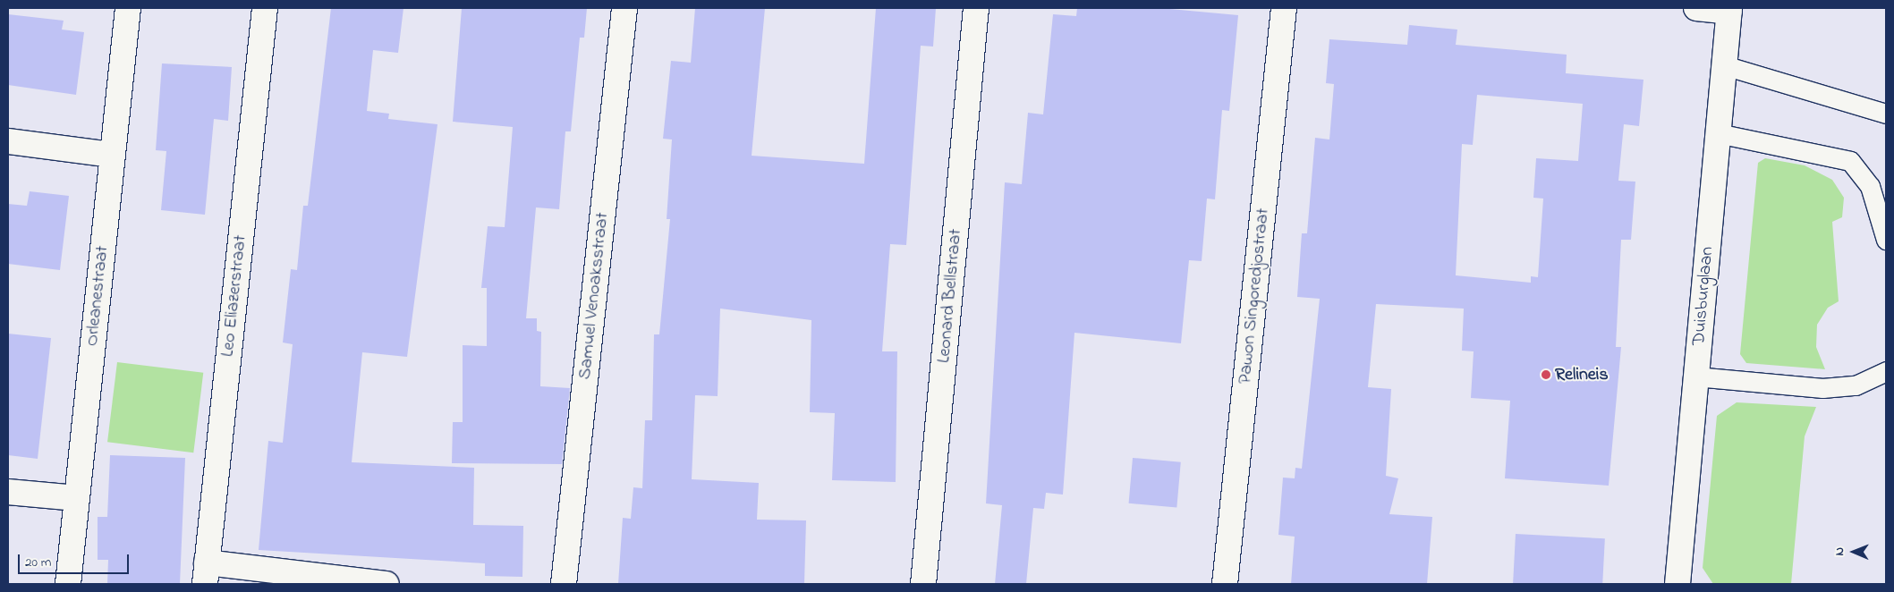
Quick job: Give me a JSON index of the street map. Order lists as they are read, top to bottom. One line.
{"streets":{"street":["Orleanestraat","Leo Eliazerstraat","Samuel Venoaksstraat","Leonard Bellstraat","Pawon Singoredjostraat","Duisburglaan"]},"places":["Relineis"],"scale_bar":"20 m","north":"left"}
